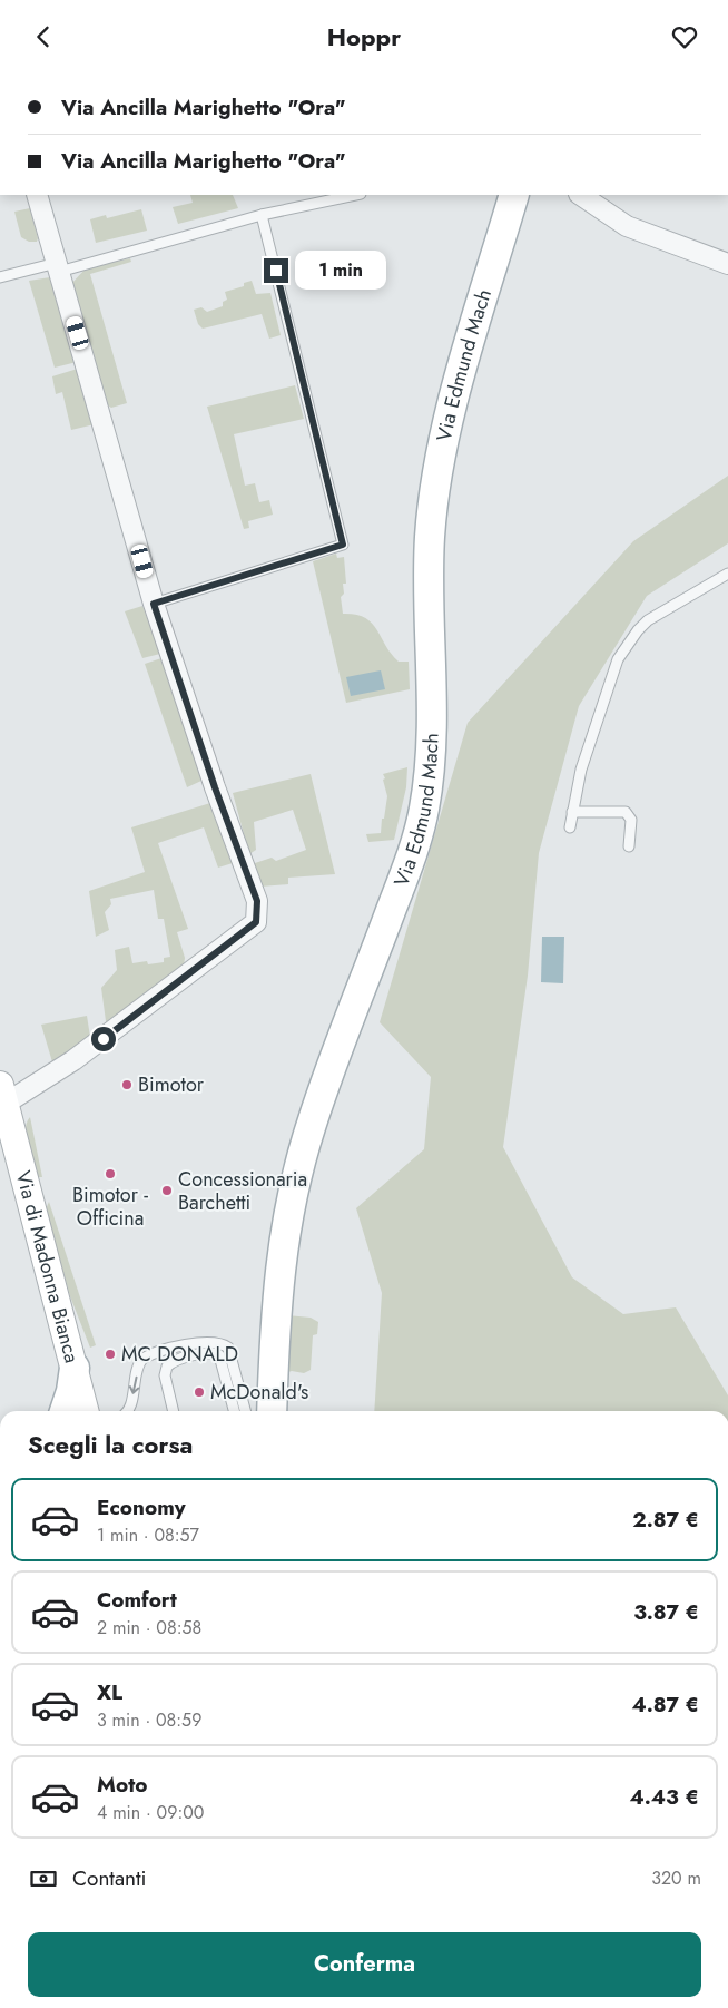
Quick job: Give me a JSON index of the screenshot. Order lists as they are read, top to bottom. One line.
{"streets":{"main road":["Via Edmund Mach","Via di Madonna Bianca"]},"places":["Bimotor","Bimotor - Officina","Concessionaria Barchetti","MC DONALD","McDonald's"],"page":{"header":"Hoppr","banner":["Via Ancilla Marighetto \"Ora\"","Via Ancilla Marighetto \"Ora\""],"bubble":"1 min","heading":"Scegli la corsa","list":[{"name":"Economy","note":"1 min · 08:57","value":"2.87 €"},{"name":"Comfort","note":"2 min · 08:58","value":"3.87 €"},{"name":"XL","note":"3 min · 08:59","value":"4.87 €"},{"name":"Moto","note":"4 min · 09:00","value":"4.43 €"}],"pay":["Contanti","320 m"],"buttons":"Conferma"}}
